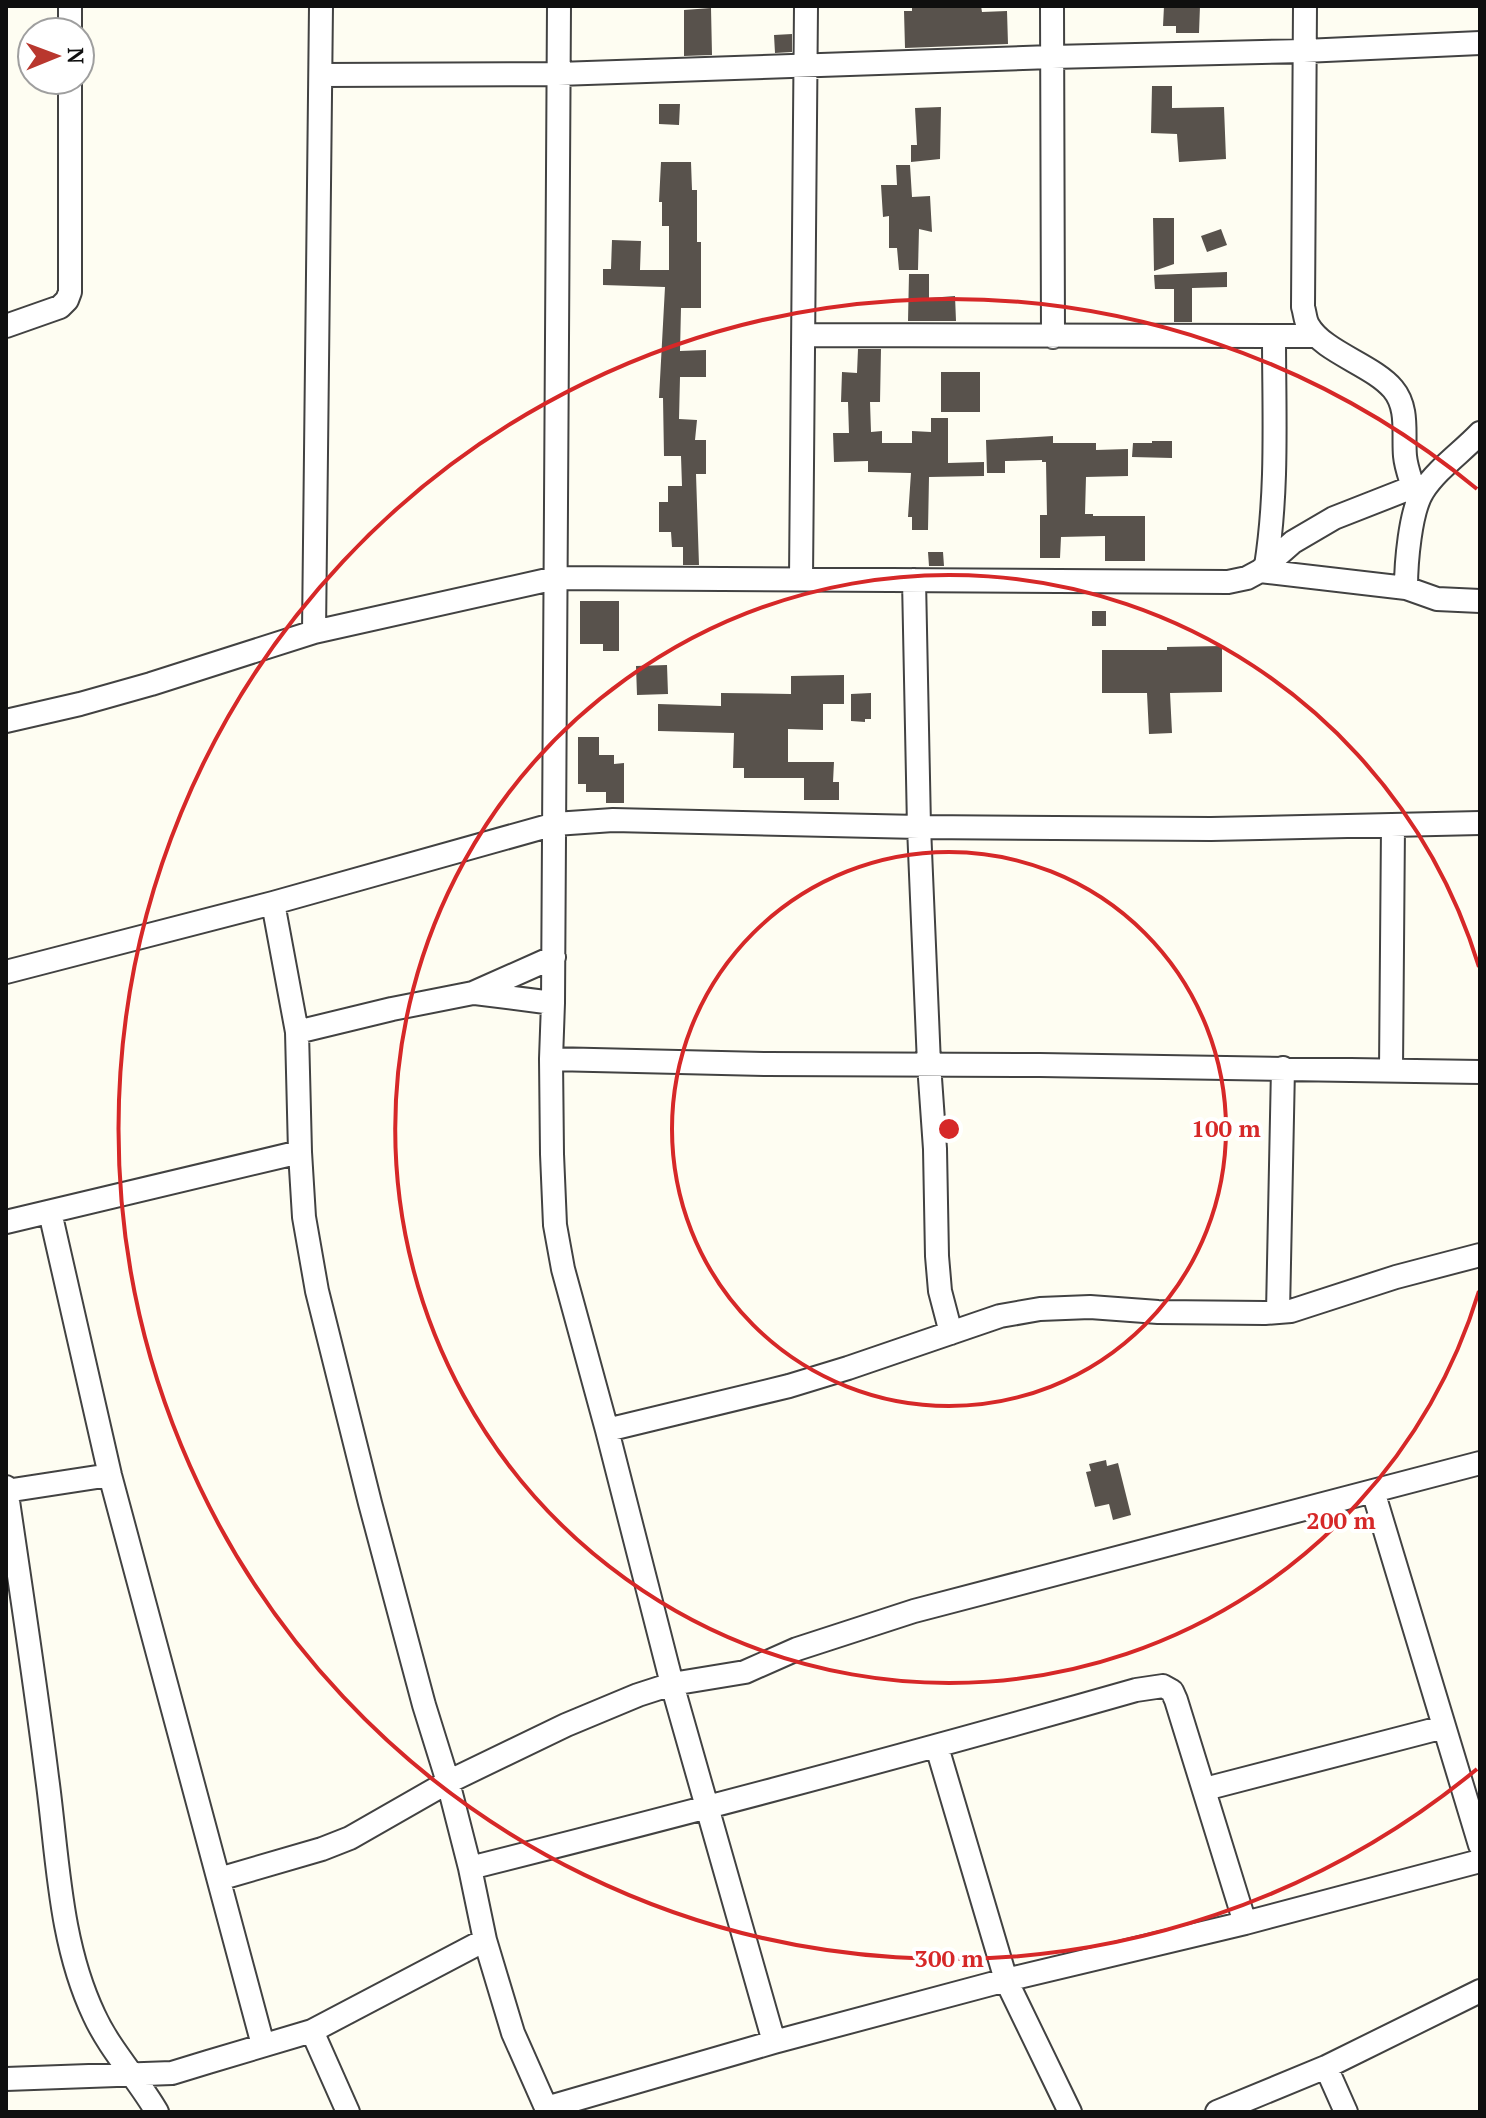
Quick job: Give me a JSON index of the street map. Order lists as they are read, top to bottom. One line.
{"north":"right","rings":["100 m","200 m","300 m"]}
